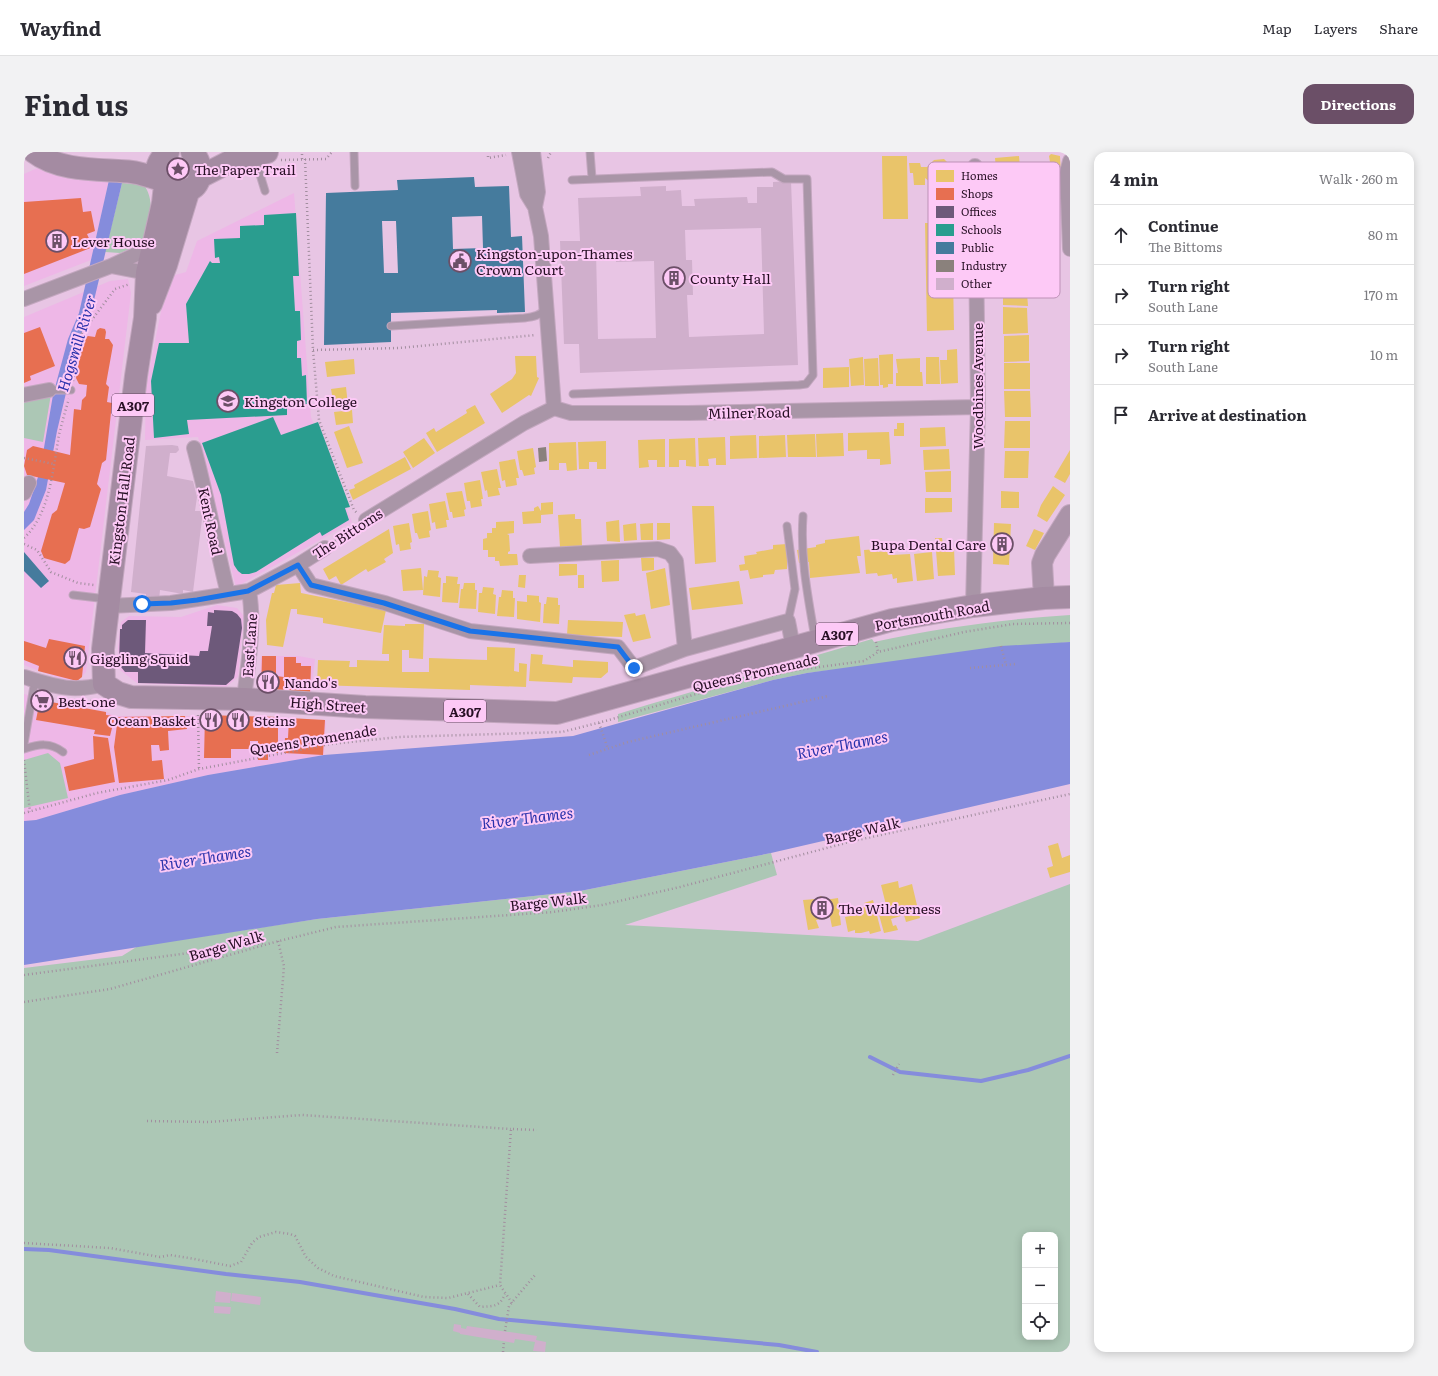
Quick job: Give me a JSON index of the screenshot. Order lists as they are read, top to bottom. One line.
{"streets":{"main road":["A307","Kingston Hall Road","Portsmouth Road","High Street"],"street":["Woodbines Avenue","Milner Road","Kent Road","The Bittoms","East Lane"],"path":["Queens Promenade","Barge Walk"]},"crossings":[["Woodbines Avenue","Milner Road"],["Woodbines Avenue","Portsmouth Road"],["Milner Road","The Bittoms"],["Kingston Hall Road","The Bittoms"],["Kingston Hall Road","High Street"],["Kent Road","The Bittoms"],["The Bittoms","East Lane"],["Portsmouth Road","High Street"],["East Lane","High Street"]],"water":["Hogsmill River","River Thames"],"places":{"place":["The Paper Trail"],"building":["Lever House","County Hall","Bupa Dental Care","The Wilderness"],"public building":["Kingston-upon-Thames Crown Court"],"school or university":["Kingston College"],"restaurant":["Giggling Squid","Nando's","Ocean Basket","Steins"],"supermarket":["Best-one"]},"legend":["Homes","Shops","Offices","Schools","Public","Industry","Other"],"page":{"header":"Wayfind","nav":["Map","Layers","Share"],"title":"Find us","buttons":"Directions","heading":["4 min","Walk · 260 m"],"list":[["Continue","The Bittoms","80 m"],["Turn right","South Lane","170 m"],["Turn right","South Lane","10 m"],"Arrive at destination"],"map_buttons":["+","−"]}}
